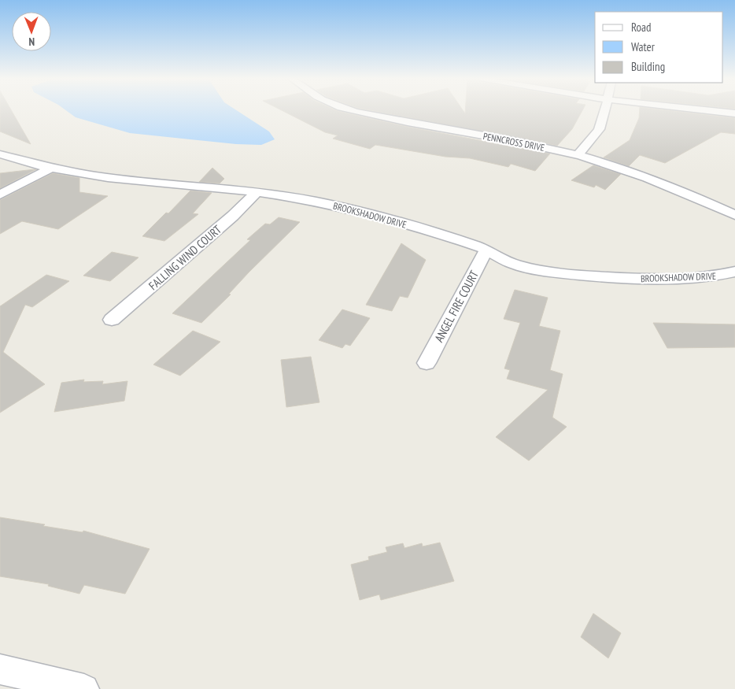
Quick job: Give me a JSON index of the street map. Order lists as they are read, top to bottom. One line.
{"streets":{"street":["PENNCROSS DRIVE","BROOKSHADOW DRIVE","FALLING WIND COURT","ANGEL FIRE COURT"]},"crossings":[["BROOKSHADOW DRIVE","FALLING WIND COURT"],["BROOKSHADOW DRIVE","ANGEL FIRE COURT"]],"legend":["Road","Water","Building"],"north":"bottom"}
